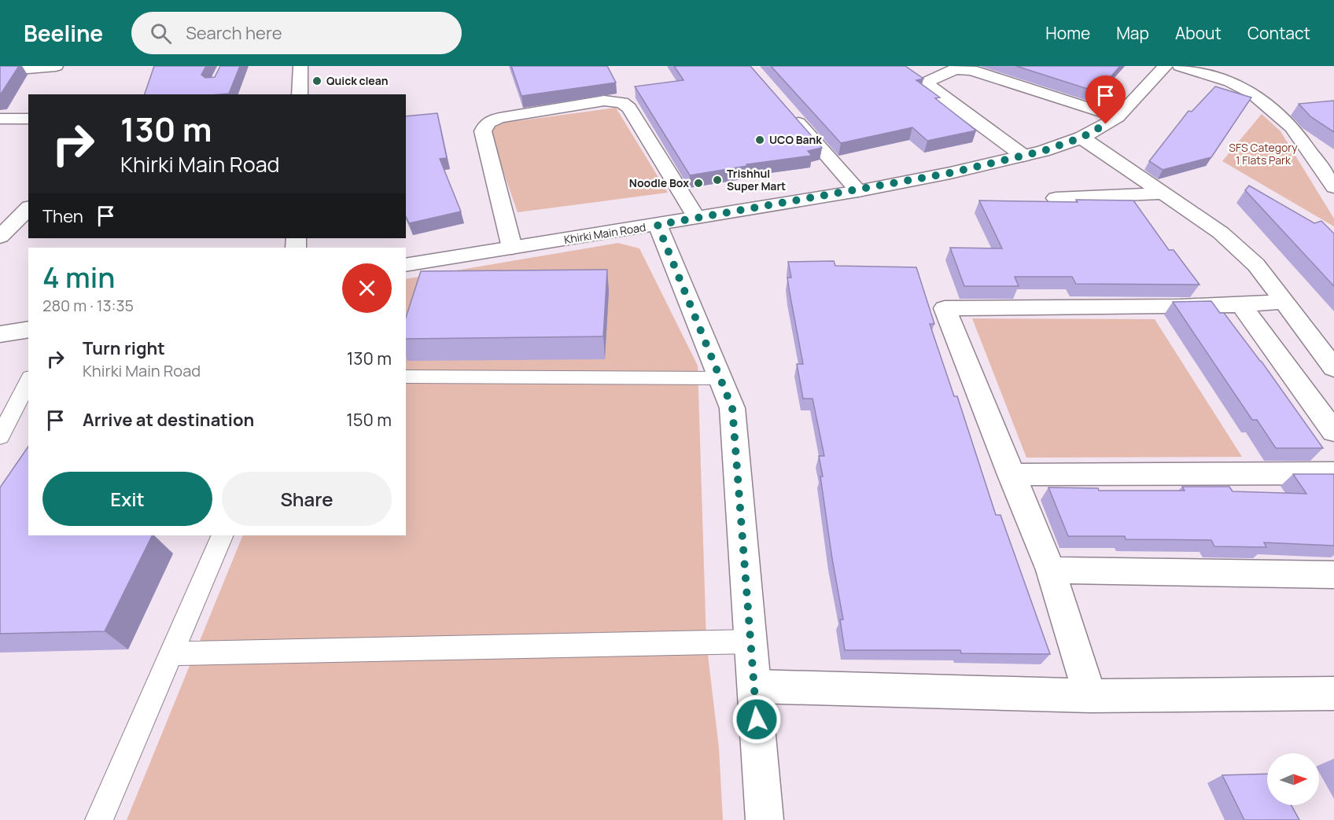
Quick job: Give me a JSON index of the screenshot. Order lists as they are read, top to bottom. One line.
{"streets":{"street":["Khirki Main Road"]},"parks":["SFS Category 1 Flats Park"],"places":["Quick clean","UCO Bank","Trishhul Super Mart","Noodle Box"],"north":"right","page":{"header":"Beeline","search":"Search here","nav":["Home","Map","About","Contact"],"turn":["130 m","Khirki Main Road"],"then":"Then","heading":["4 min","280 m · 13:35"],"list":[{"name":"Turn right","note":"Khirki Main Road","value":"130 m"},{"name":"Arrive at destination","value":"150 m"}],"buttons":["Exit","Share"]}}
